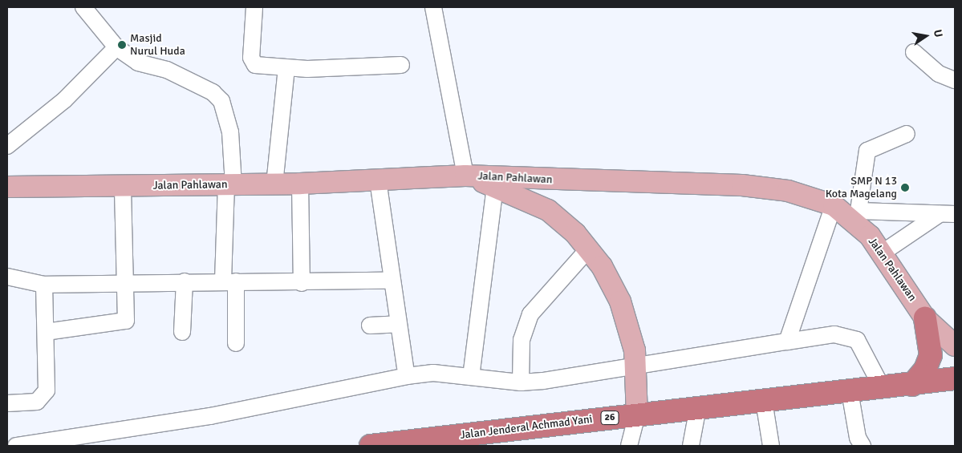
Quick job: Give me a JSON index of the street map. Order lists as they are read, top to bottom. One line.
{"streets":{"highway":["26","Jalan Jenderal Achmad Yani"],"main road":["Jalan Pahlawan"]},"crossings":[["26","Jalan Jenderal Achmad Yani"]],"places":["Masjid Nurul Huda","SMP N 13 Kota Magelang"],"north":"right"}
